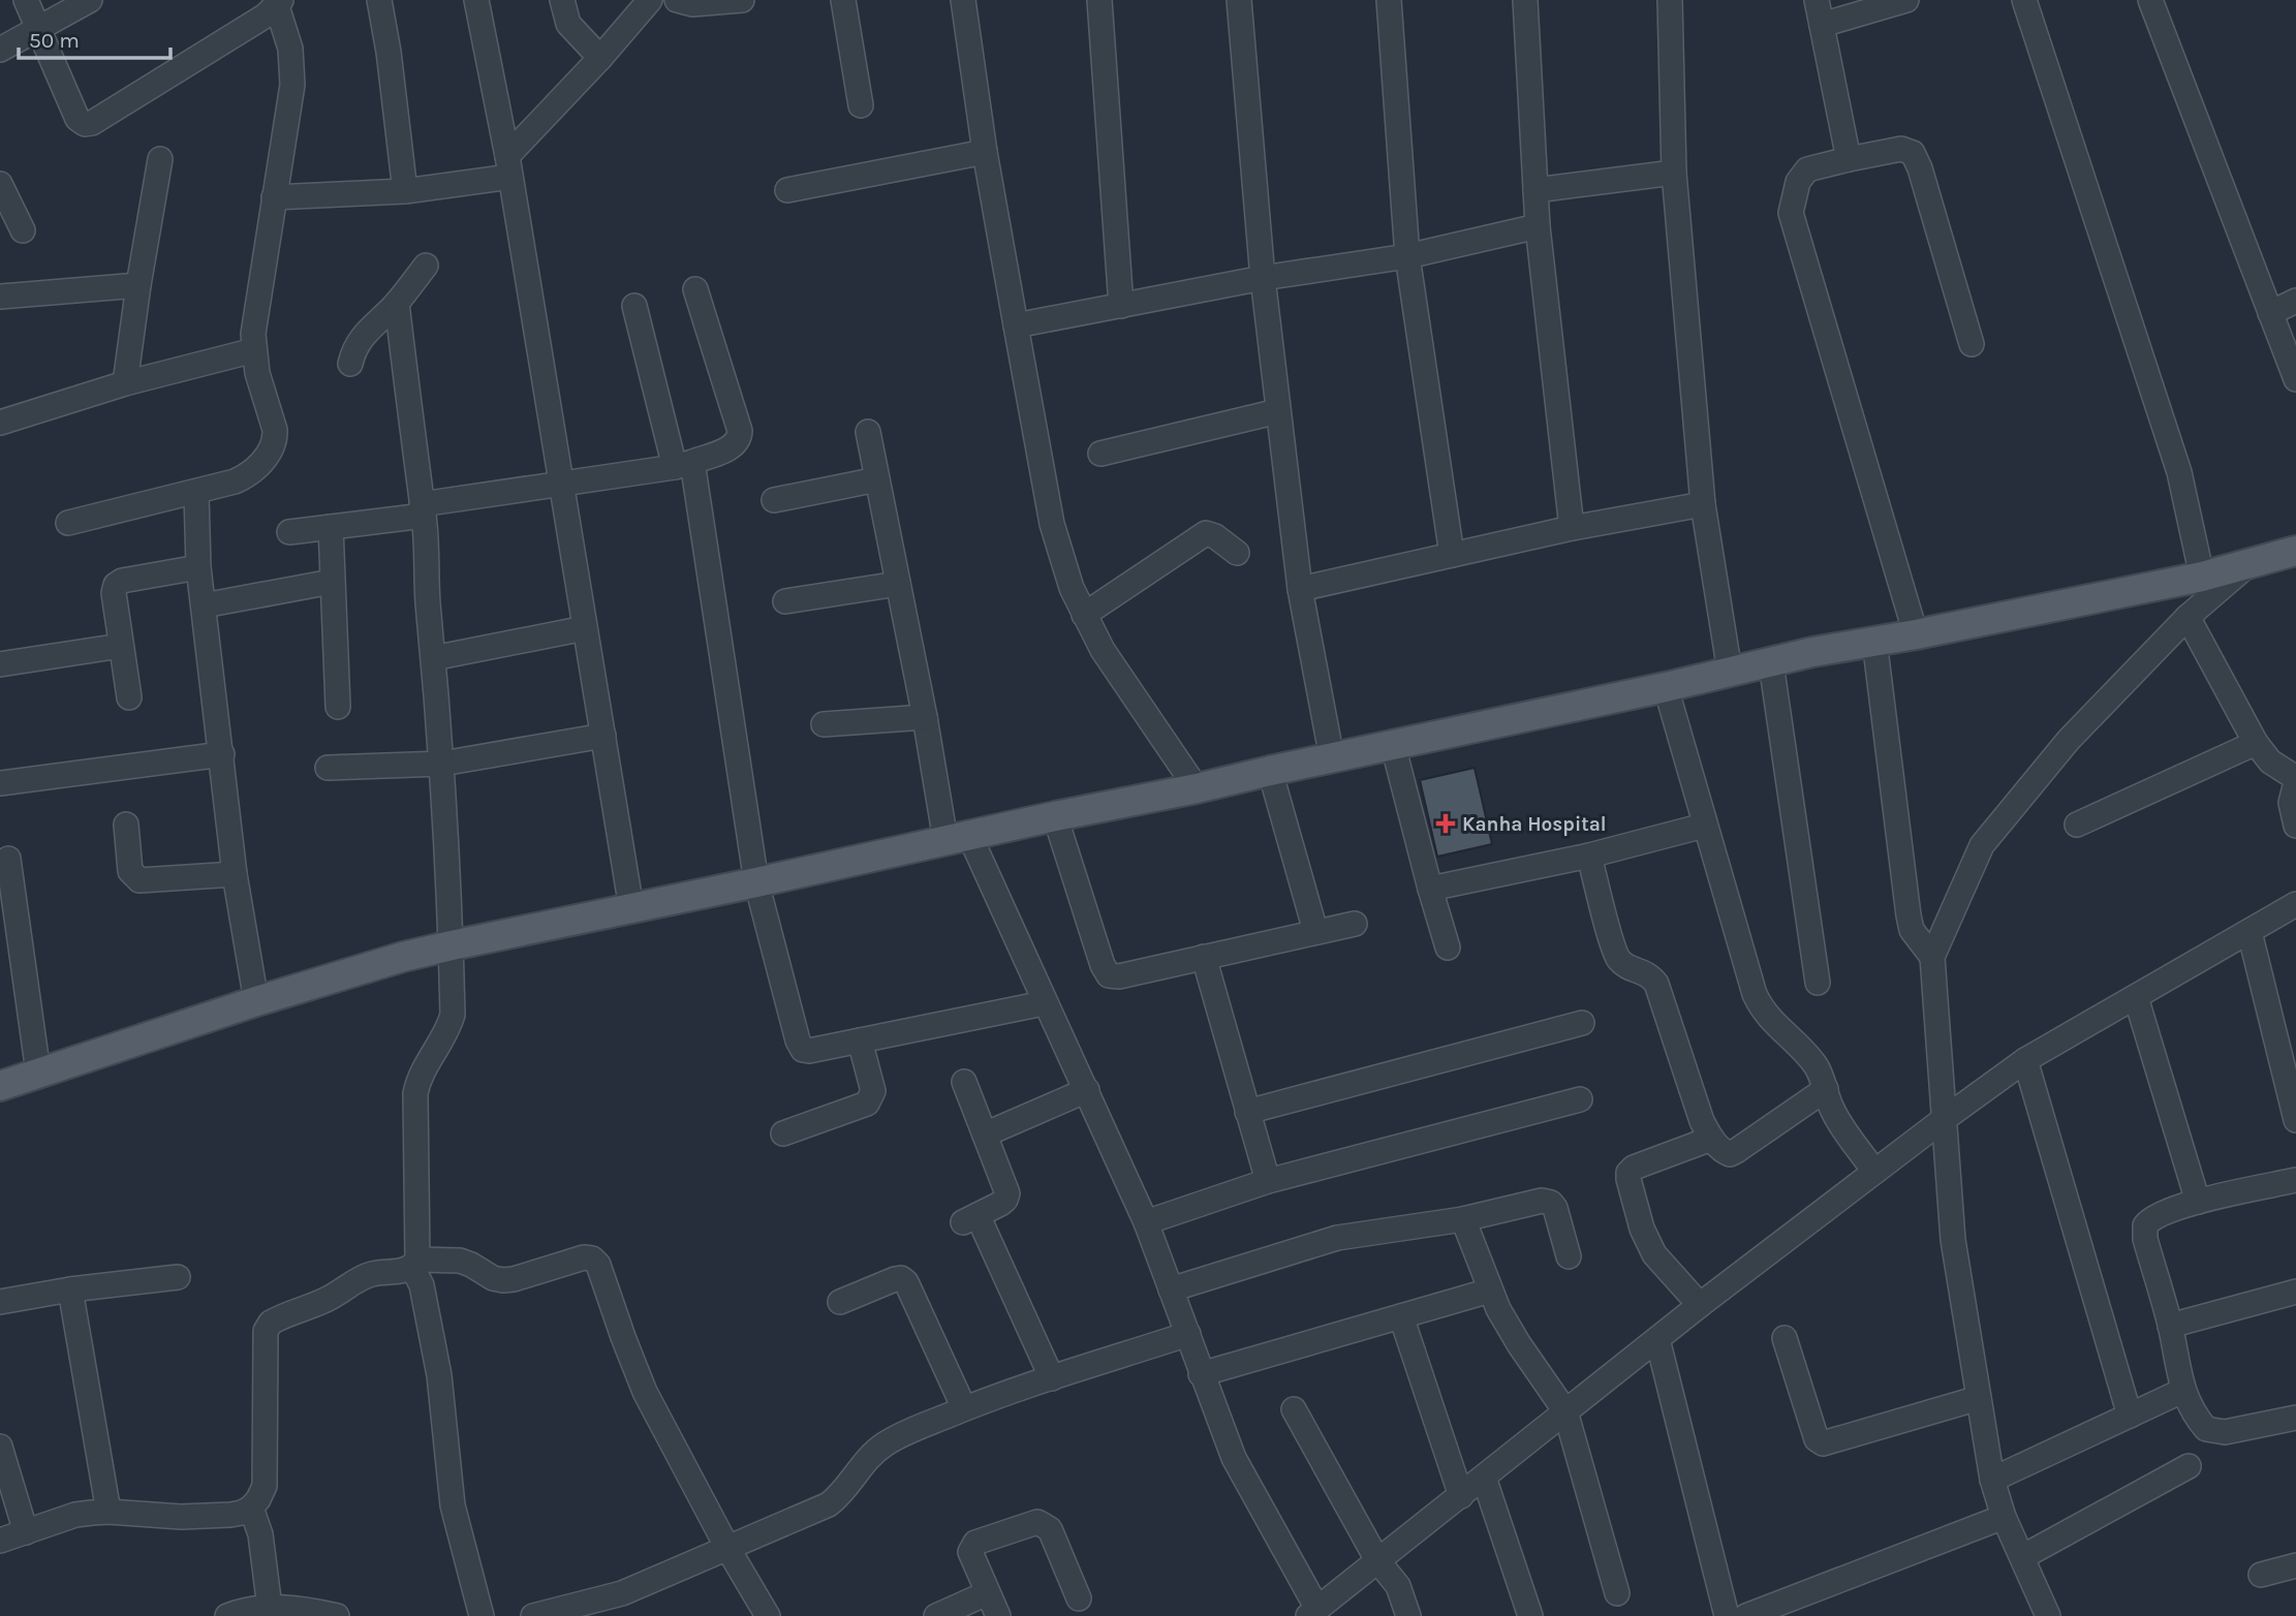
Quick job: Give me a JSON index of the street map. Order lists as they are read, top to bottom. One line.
{"places":{"health":["Kanha Hospital"]},"scale_bar":"50 m"}
